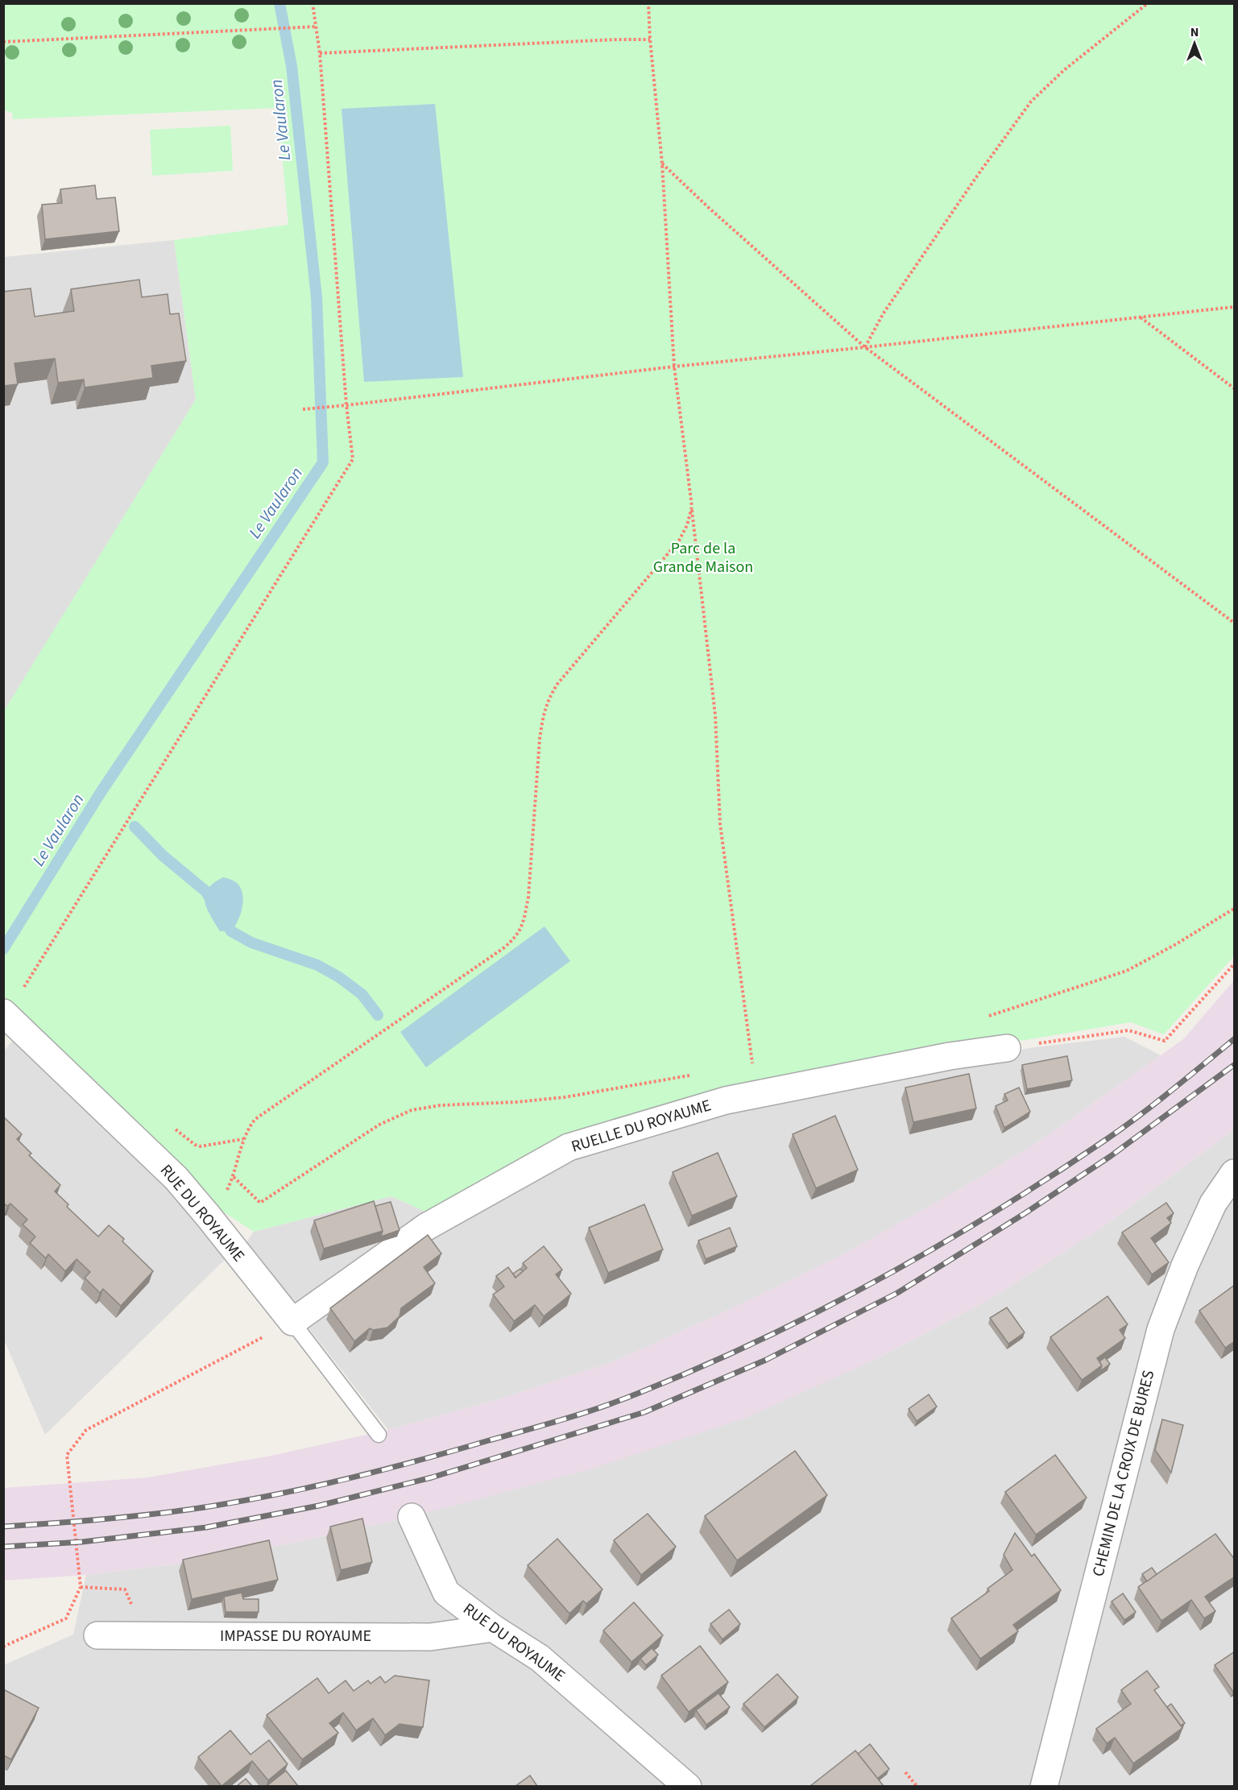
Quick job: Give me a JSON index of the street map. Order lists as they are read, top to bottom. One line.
{"streets":{"street":["RUELLE DU ROYAUME","RUE DU ROYAUME","CHEMIN DE LA CROIX DE BURES","IMPASSE DU ROYAUME"]},"crossings":[["RUELLE DU ROYAUME","RUE DU ROYAUME"],["RUE DU ROYAUME","IMPASSE DU ROYAUME"]],"water":["Le Vaularon"],"parks":["Parc de la Grande Maison"],"north":"top"}
